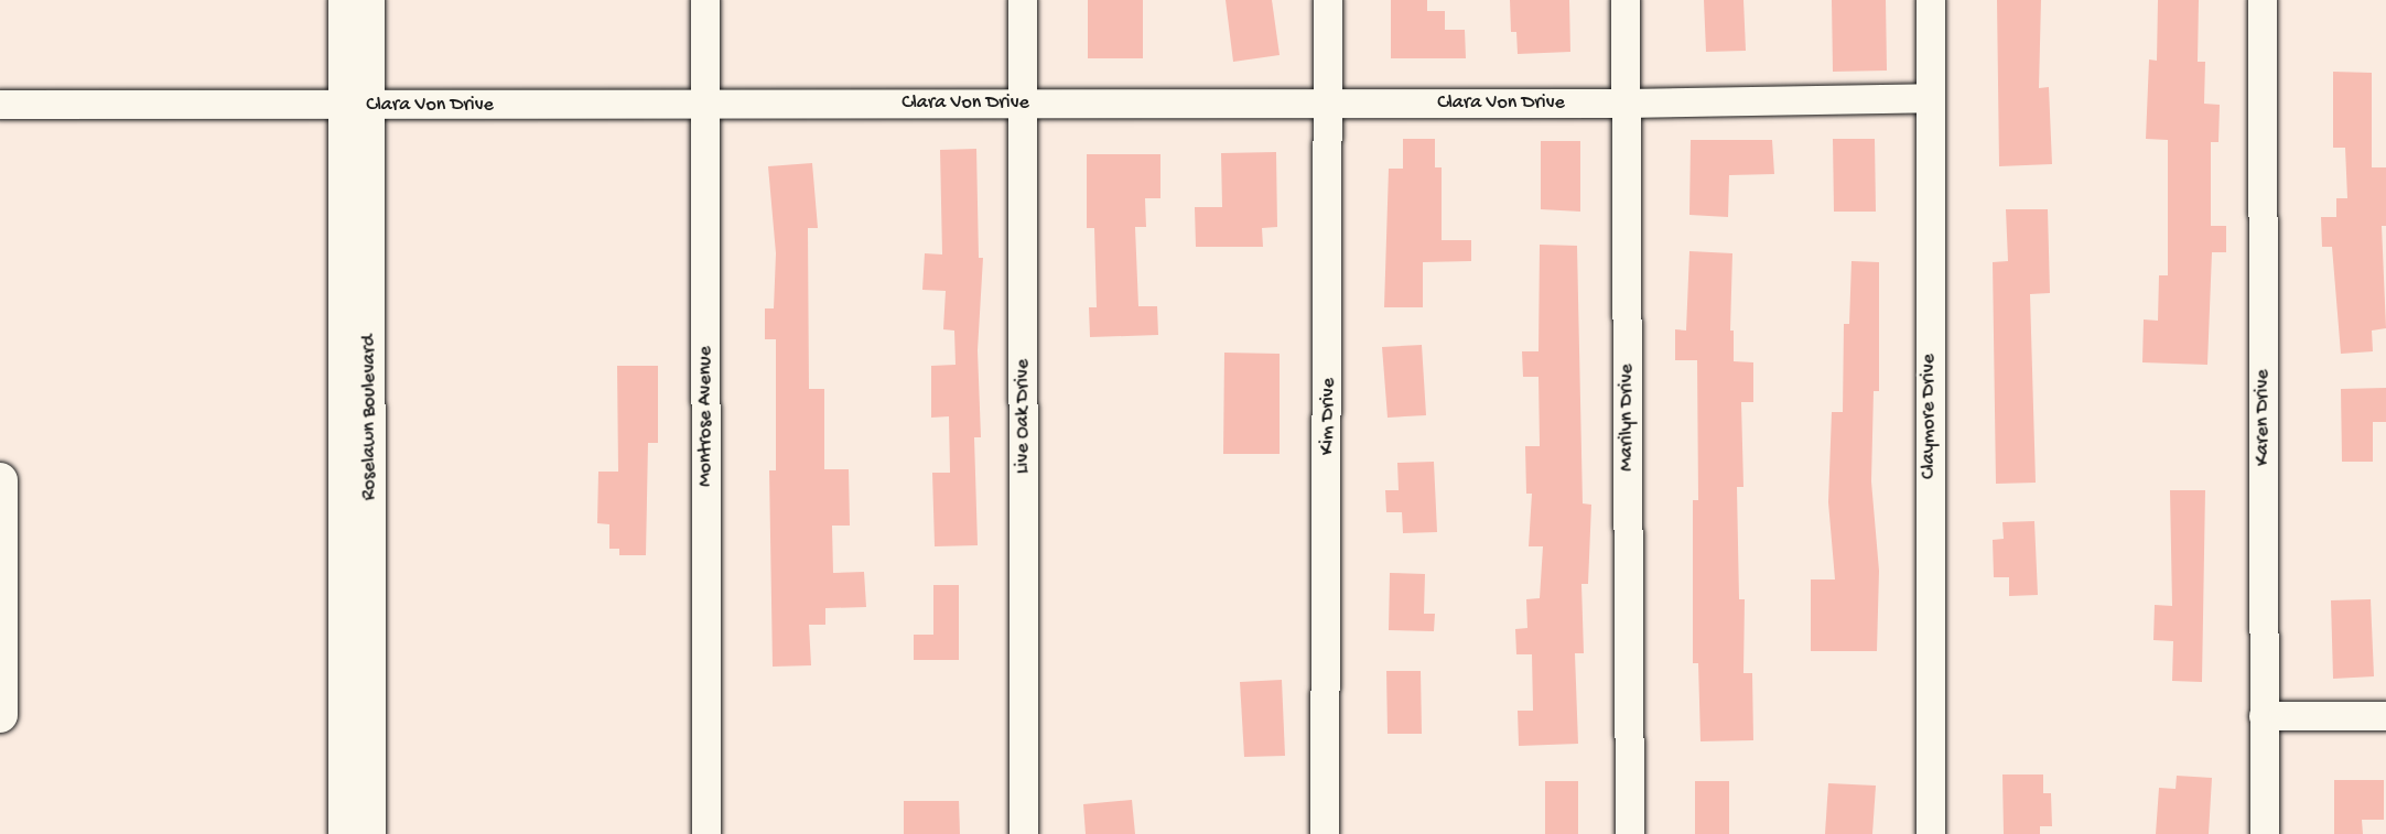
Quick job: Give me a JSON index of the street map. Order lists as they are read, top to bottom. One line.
{"streets":{"street":["Clara Von Drive","Montrose Avenue","Live Oak Drive","Kim Drive","Claymore Drive","Roselawn Boulevard","Marilyn Drive","Karen Drive"]},"crossings":[["Clara Von Drive","Montrose Avenue"],["Clara Von Drive","Live Oak Drive"],["Clara Von Drive","Kim Drive"],["Clara Von Drive","Claymore Drive"],["Clara Von Drive","Roselawn Boulevard"],["Clara Von Drive","Marilyn Drive"]]}
